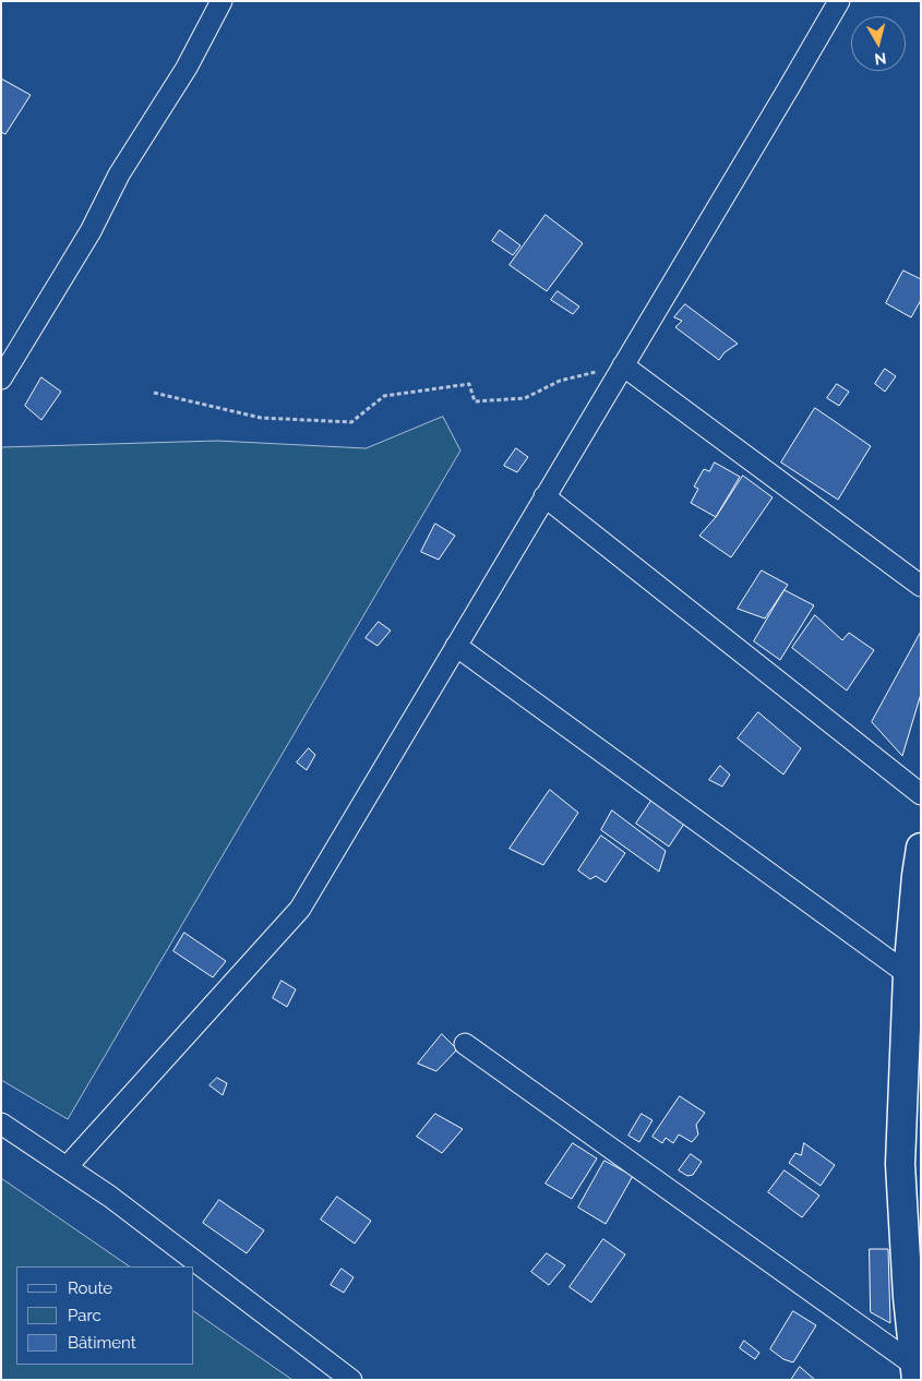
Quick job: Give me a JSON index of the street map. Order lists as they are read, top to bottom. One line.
{"legend":["Route","Parc","Bâtiment"],"north":"bottom"}
